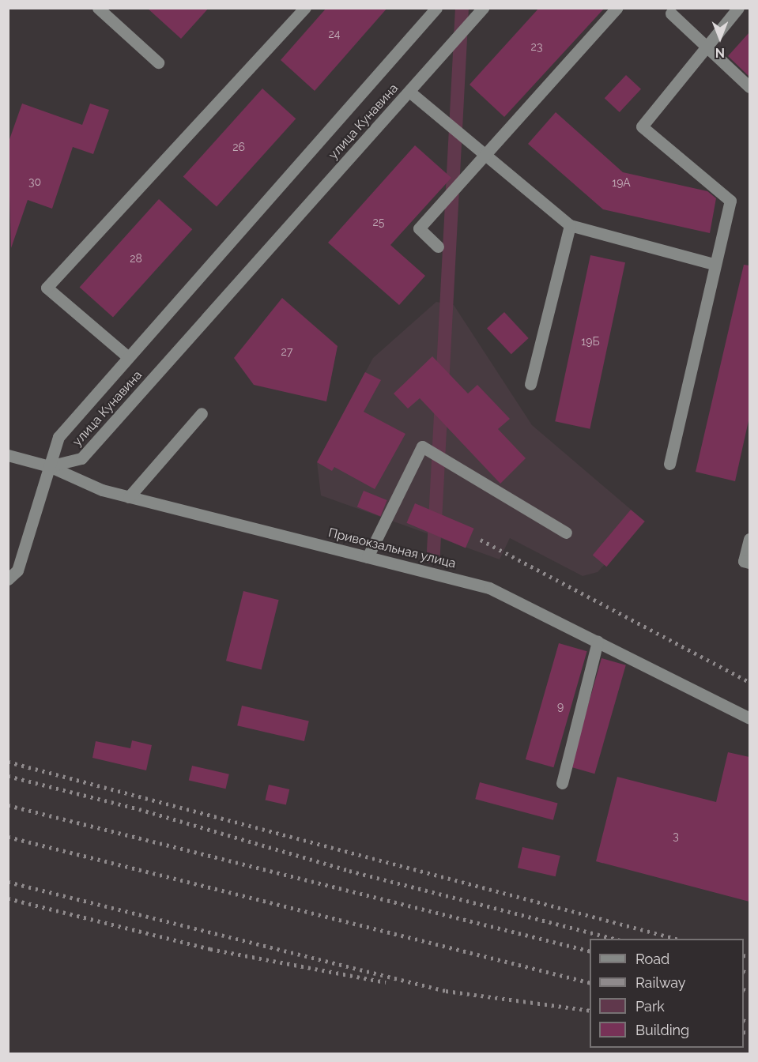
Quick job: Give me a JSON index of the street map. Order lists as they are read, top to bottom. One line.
{"streets":{"street":["улица Кунавина","Привокзальная улица"]},"crossings":[["улица Кунавина","Привокзальная улица"]],"house_numbers":["24","23","26","30","19А","25","28","19Б","27","9","3"],"legend":["Road","Railway","Park","Building"],"north":"bottom"}
